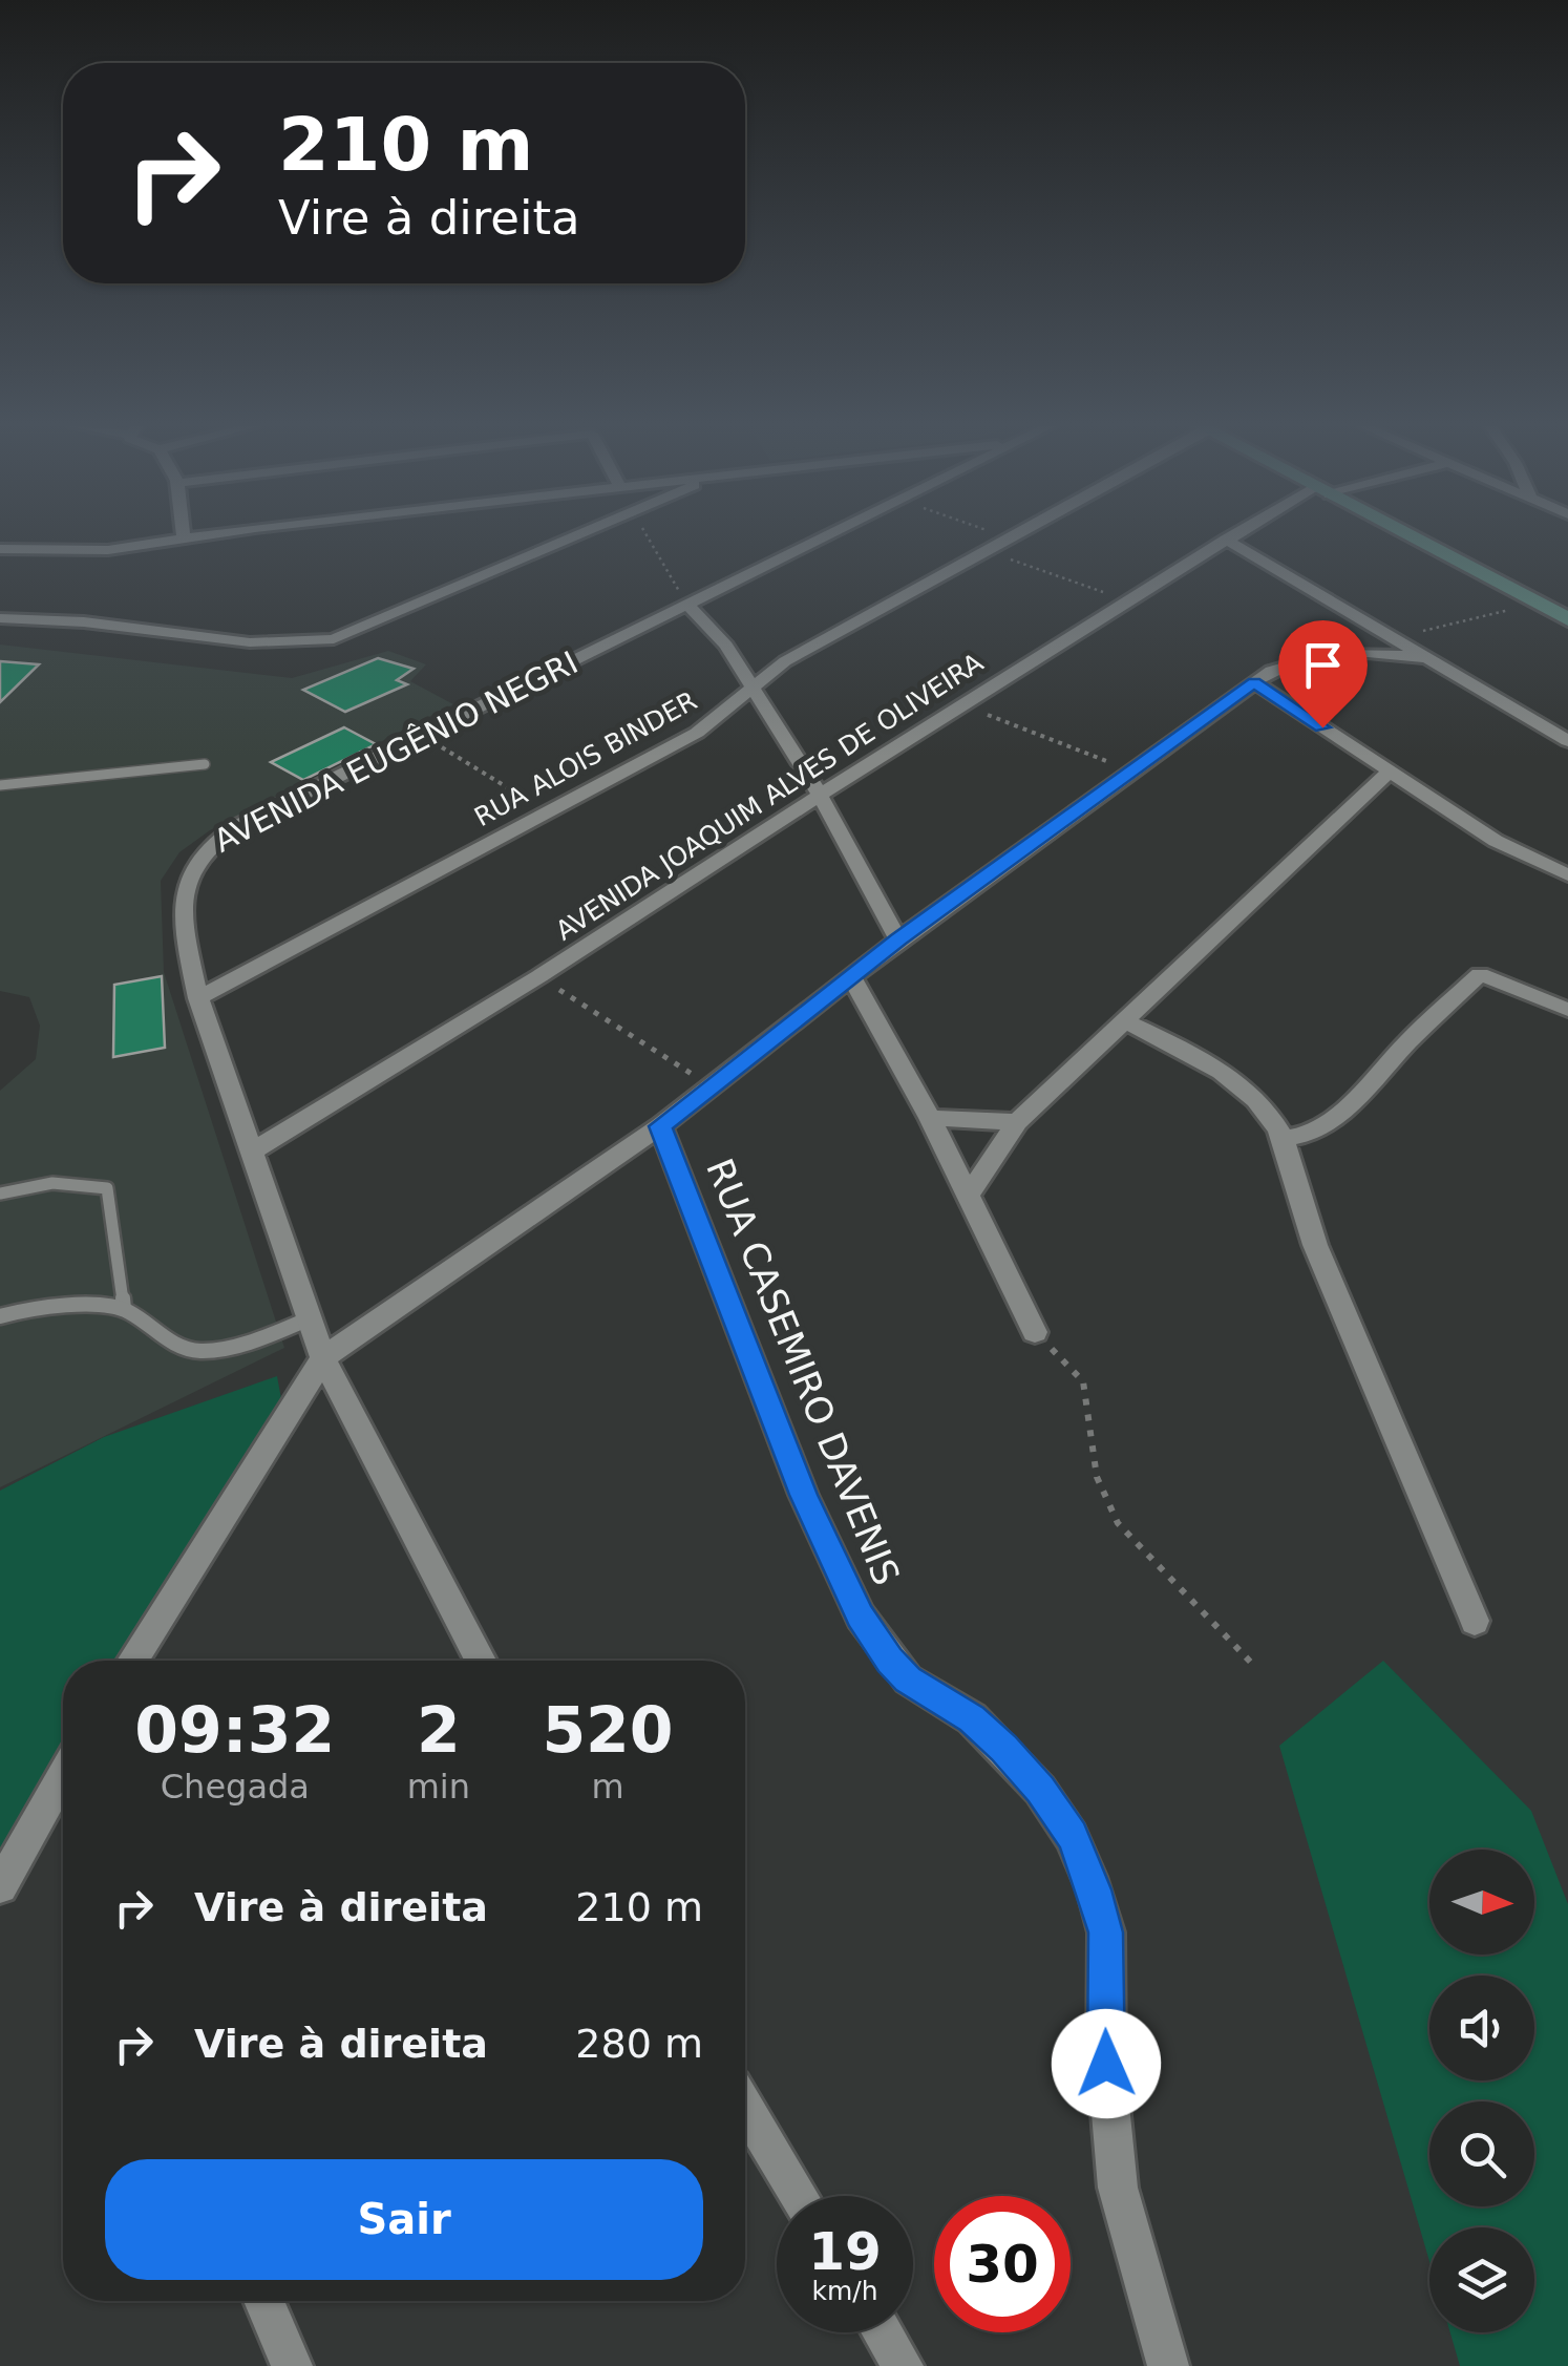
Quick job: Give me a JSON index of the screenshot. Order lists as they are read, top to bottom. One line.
{"streets":{"street":["AVENIDA EUGÊNIO NEGRI","RUA ALOIS BINDER","AVENIDA JOAQUIM ALVES DE OLIVEIRA","RUA CASEMIRO DAVENIS"]},"crossings":[["AVENIDA EUGÊNIO NEGRI","RUA ALOIS BINDER"],["AVENIDA EUGÊNIO NEGRI","AVENIDA JOAQUIM ALVES DE OLIVEIRA"]],"north":"right","page":{"turn":["210 m","Vire à direita"],"eta":["09:32","Chegada","2","min","520","m"],"list":[{"name":"Vire à direita","value":"210 m"},{"name":"Vire à direita","value":"280 m"}],"buttons":"Sair","speed":"19 km/h","limit":"30"}}
